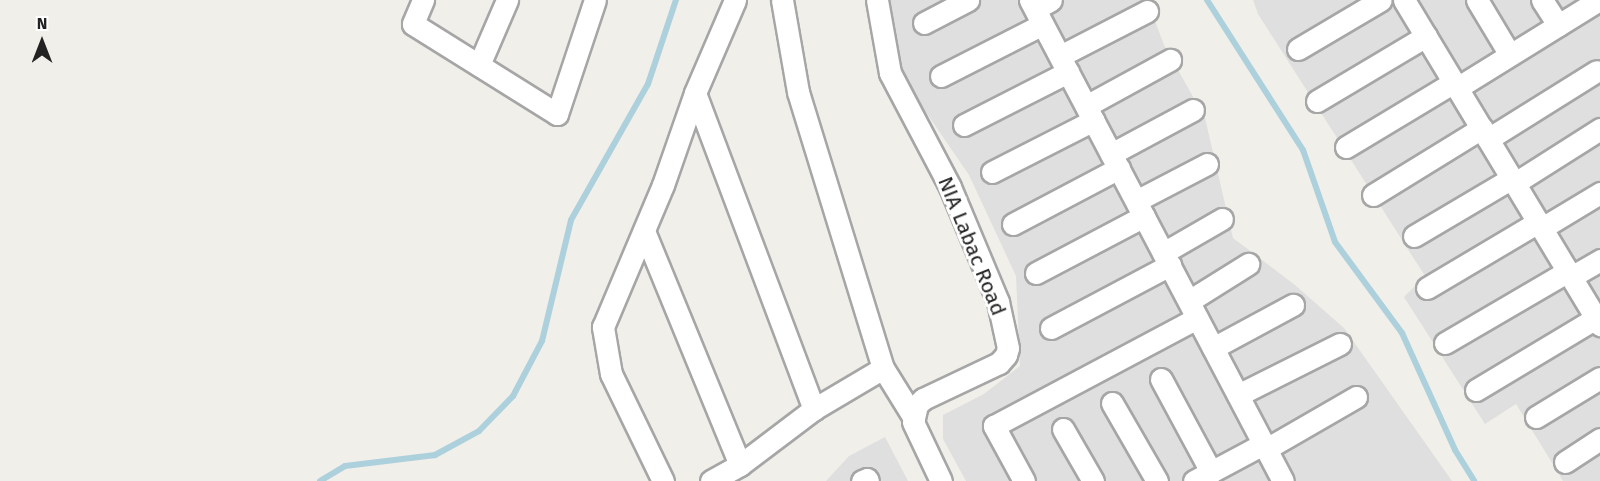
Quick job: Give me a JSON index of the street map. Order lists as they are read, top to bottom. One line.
{"streets":{"street":["NIA Labac Road"]},"north":"top"}
